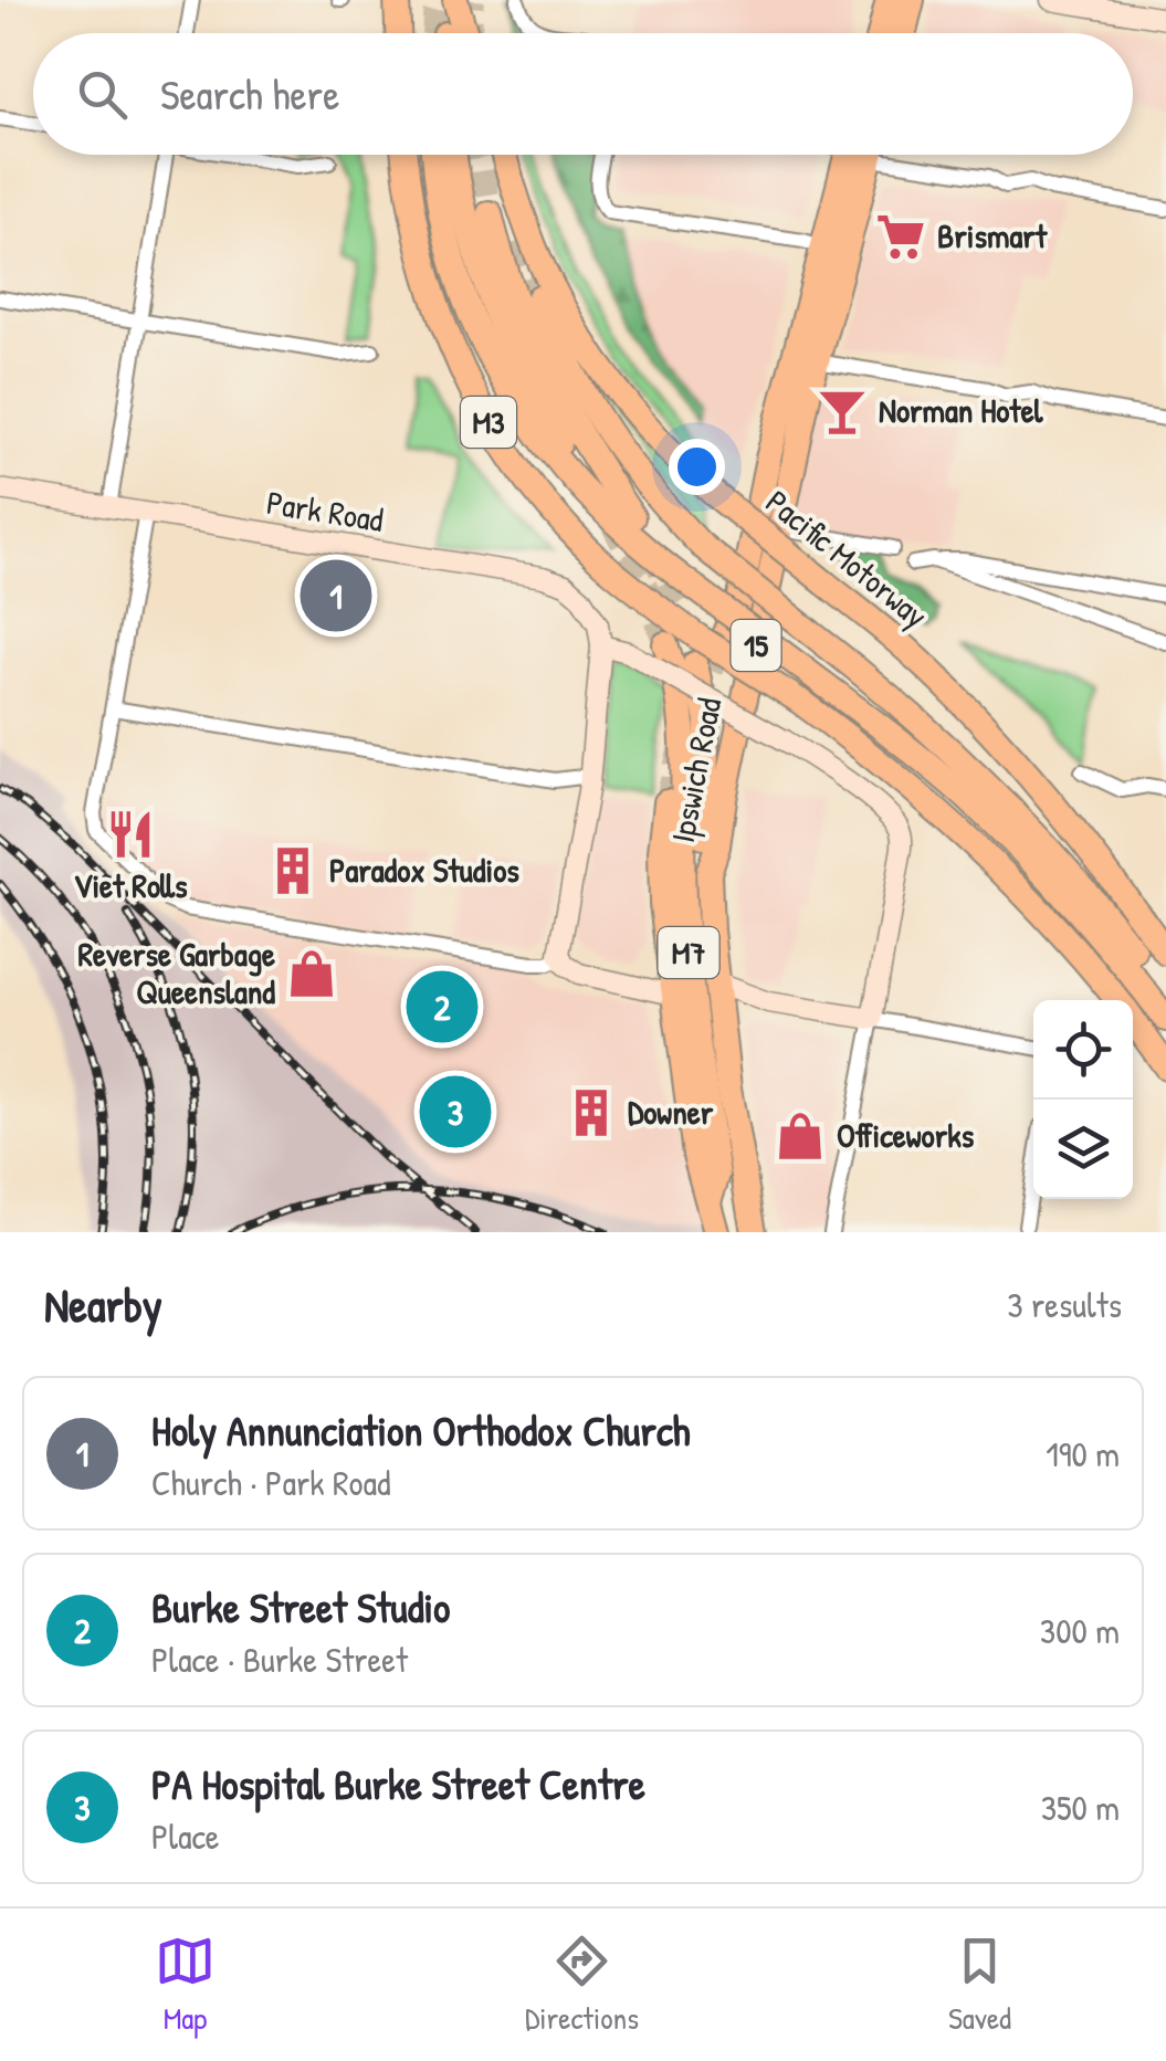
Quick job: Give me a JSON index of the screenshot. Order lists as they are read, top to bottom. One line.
{"streets":{"highway":["M3","Pacific Motorway","15","Ipswich Road","M7"],"street":["Park Road"]},"crossings":[["M3","Ipswich Road"],["Ipswich Road","M7"]],"places":{"supermarket":["Brismart"],"bar":["Norman Hotel"],"restaurant":["Viet Rolls"],"building":["Paradox Studios","Downer"],"shop":["Reverse Garbage Queensland","Officeworks"]},"page":{"search":"Search here","pins":["1","2","3"],"heading":["Nearby","3 results"],"list":[{"mark":"1","name":"Holy Annunciation Orthodox Church","note":"Church · Park Road","value":"190 m"},{"mark":"2","name":"Burke Street Studio","note":"Place · Burke Street","value":"300 m"},{"mark":"3","name":"PA Hospital Burke Street Centre","note":"Place","value":"350 m"}],"nav":["Map","Directions","Saved"]}}
